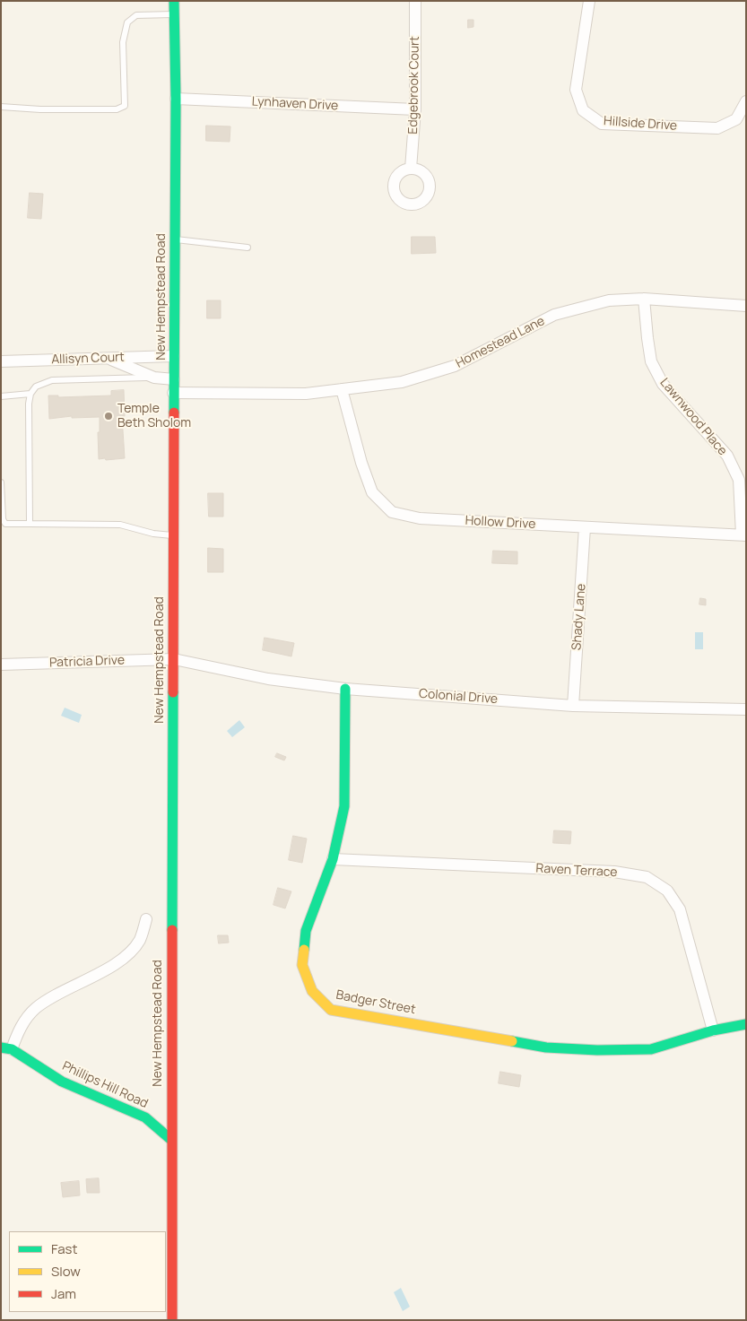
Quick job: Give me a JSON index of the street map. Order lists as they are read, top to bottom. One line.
{"streets":{"street":["Edgebrook Court","Lynhaven Drive","Hillside Drive","New Hempstead Road","Homestead Lane","Allisyn Court","Lawnwood Place","Hollow Drive","Shady Lane","Patricia Drive","Colonial Drive","Raven Terrace","Badger Street","Phillips Hill Road"]},"crossings":[["Edgebrook Court","Lynhaven Drive"],["Lynhaven Drive","New Hempstead Road"],["New Hempstead Road","Homestead Lane"],["New Hempstead Road","Allisyn Court"],["New Hempstead Road","Patricia Drive"],["New Hempstead Road","Colonial Drive"],["New Hempstead Road","Phillips Hill Road"],["Homestead Lane","Lawnwood Place"],["Homestead Lane","Hollow Drive"],["Lawnwood Place","Hollow Drive"],["Hollow Drive","Shady Lane"],["Shady Lane","Colonial Drive"],["Patricia Drive","Colonial Drive"],["Colonial Drive","Badger Street"],["Raven Terrace","Badger Street"]],"places":["Temple Beth Sholom"],"legend":["Fast","Slow","Jam"]}
